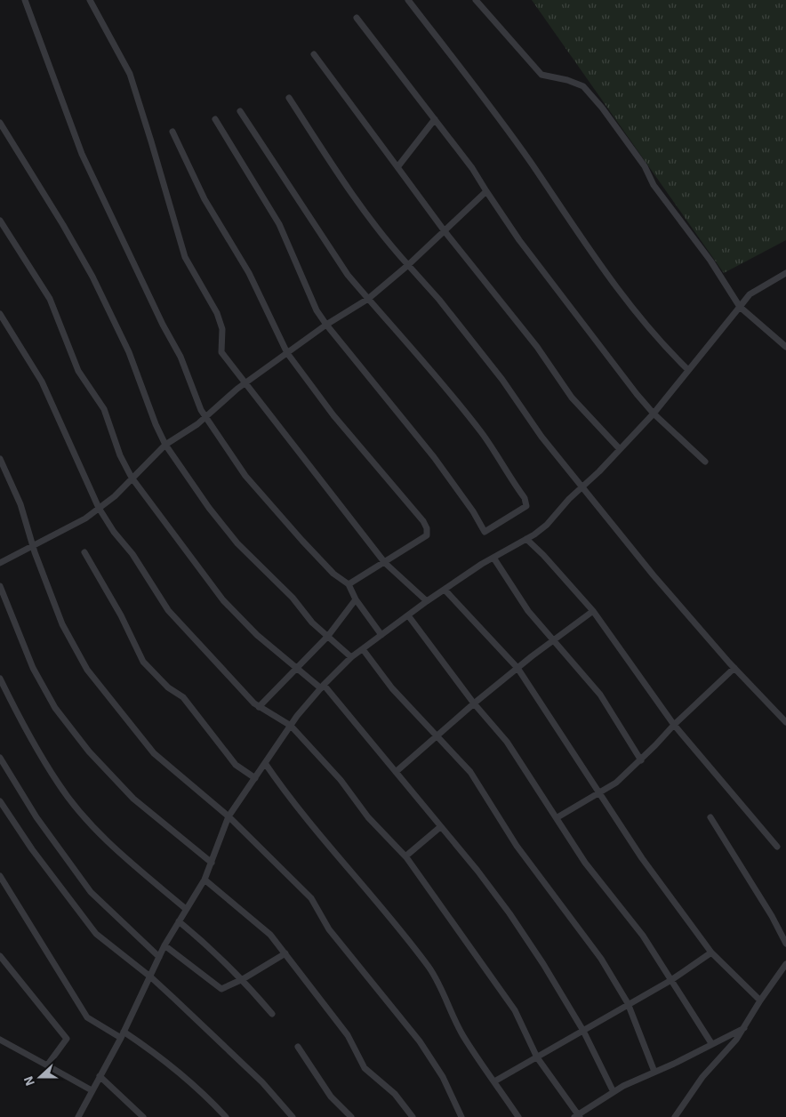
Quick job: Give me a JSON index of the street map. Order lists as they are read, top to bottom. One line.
{"north":"left"}
